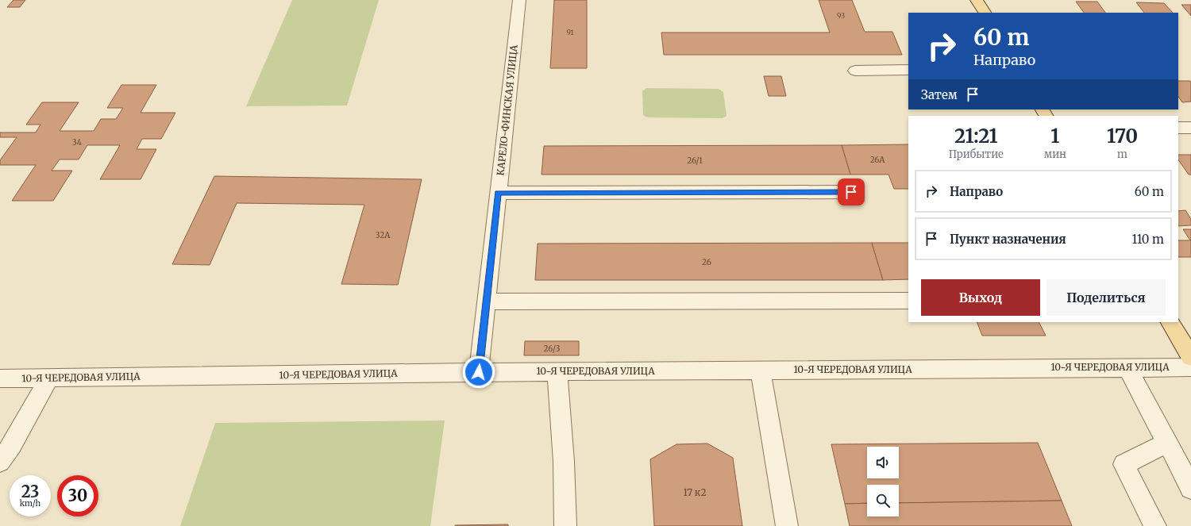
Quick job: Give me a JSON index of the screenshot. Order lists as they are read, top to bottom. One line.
{"streets":{"street":["КАРЕЛО-ФИНСКАЯ УЛИЦА","10-Я ЧЕРЕДОВАЯ УЛИЦА"]},"crossings":[["КАРЕЛО-ФИНСКАЯ УЛИЦА","10-Я ЧЕРЕДОВАЯ УЛИЦА"]],"house_numbers":["93","91","34","26А","26/1","32А","26","26/3","17 к2"],"page":{"turn":["60 m","Направо"],"then":"Затем","eta":["21:21","Прибытие","1","мин","170","m"],"list":[{"name":"Направо","value":"60 m"},{"name":"Пункт назначения","value":"110 m"}],"buttons":["Выход","Поделиться"],"speed":"23 km/h","limit":"30"}}
